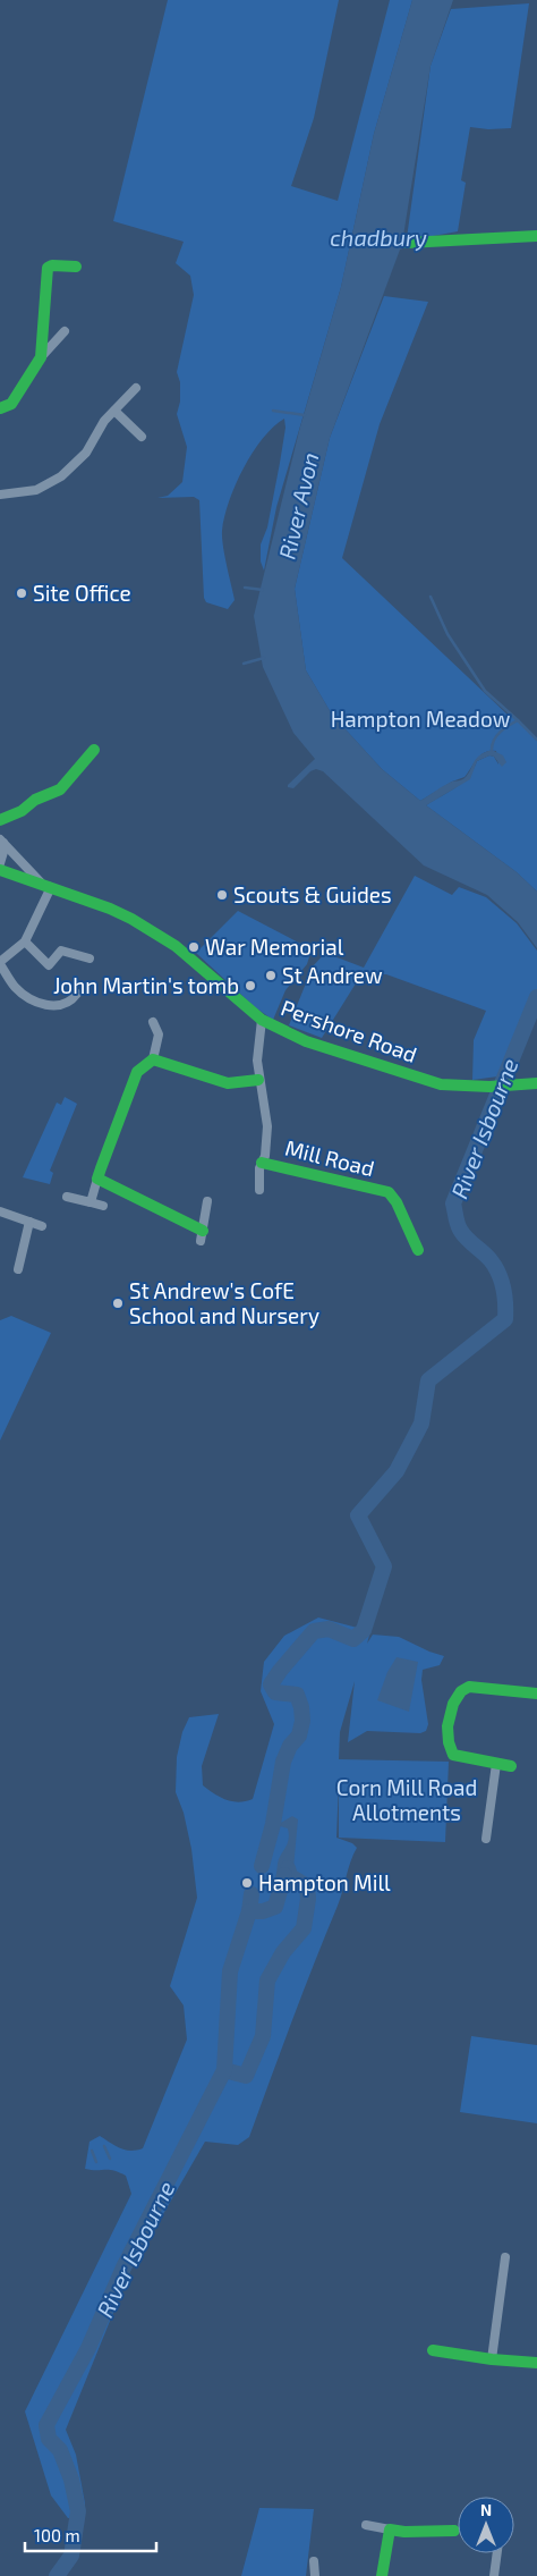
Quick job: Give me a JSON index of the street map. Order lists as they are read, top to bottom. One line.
{"streets":{"street":["Pershore Road","Mill Road"]},"water":["chadbury","River Avon","River Isbourne"],"parks":["Hampton Meadow","Corn Mill Road Allotments"],"places":["Site Office","Scouts & Guides","War Memorial","St Andrew","John Martin's tomb","St Andrew's CofE School and Nursery","Hampton Mill"],"scale_bar":"100 m","north":"top"}
